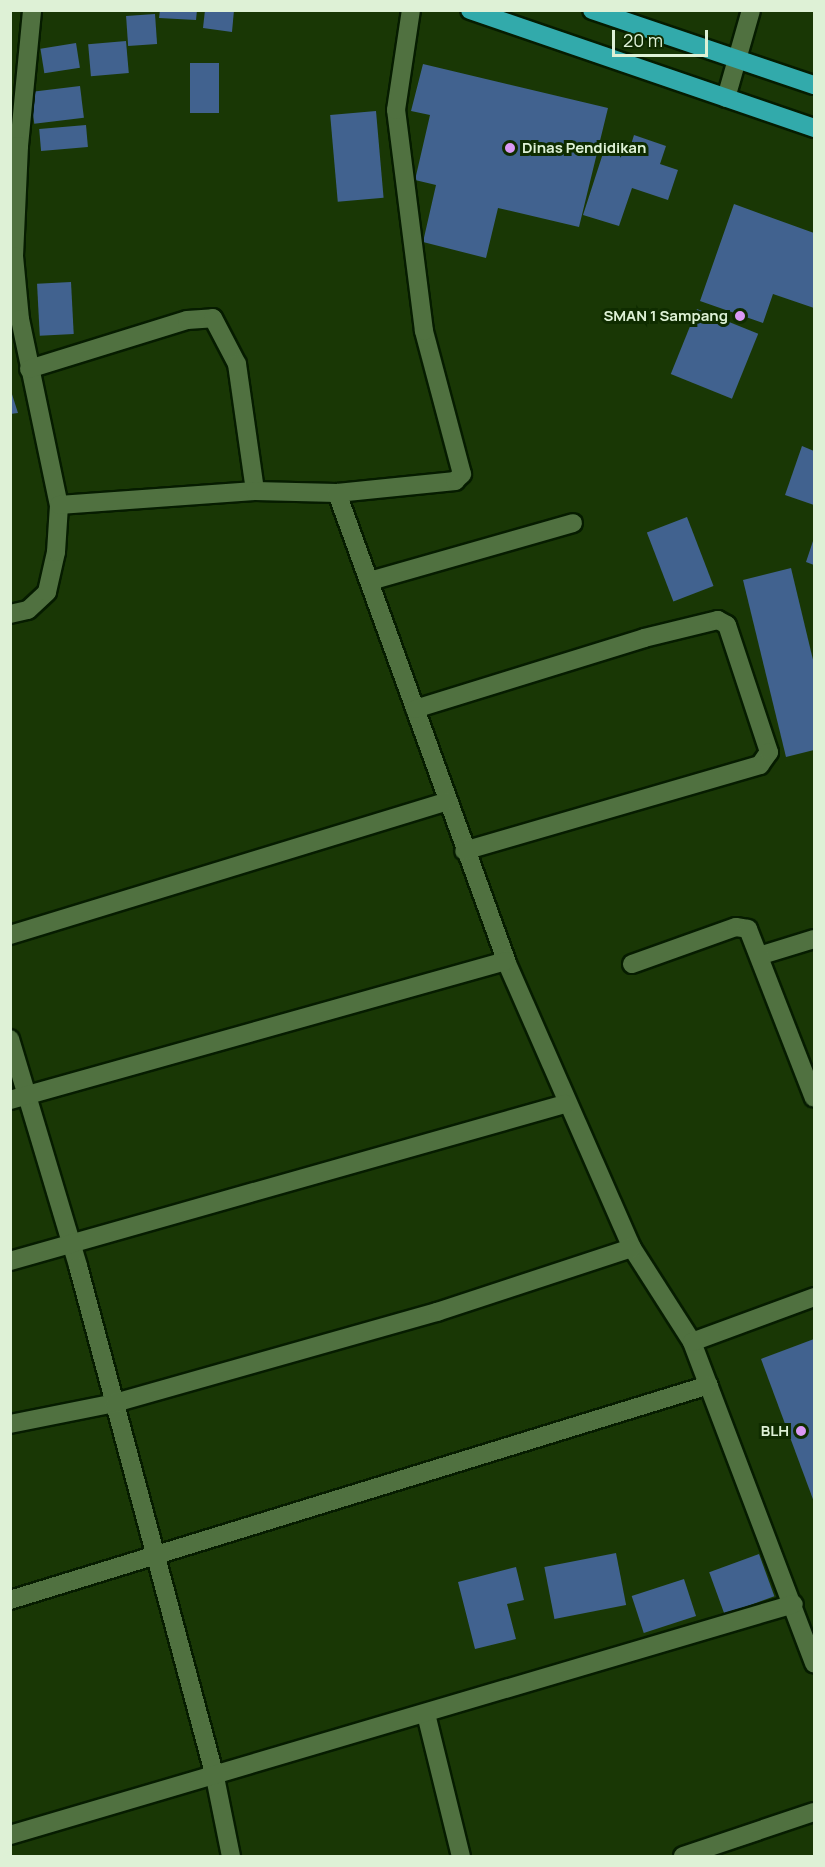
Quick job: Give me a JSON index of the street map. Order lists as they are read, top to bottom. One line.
{"places":["Dinas Pendidikan","SMAN 1 Sampang","BLH"],"scale_bar":"20 m"}
